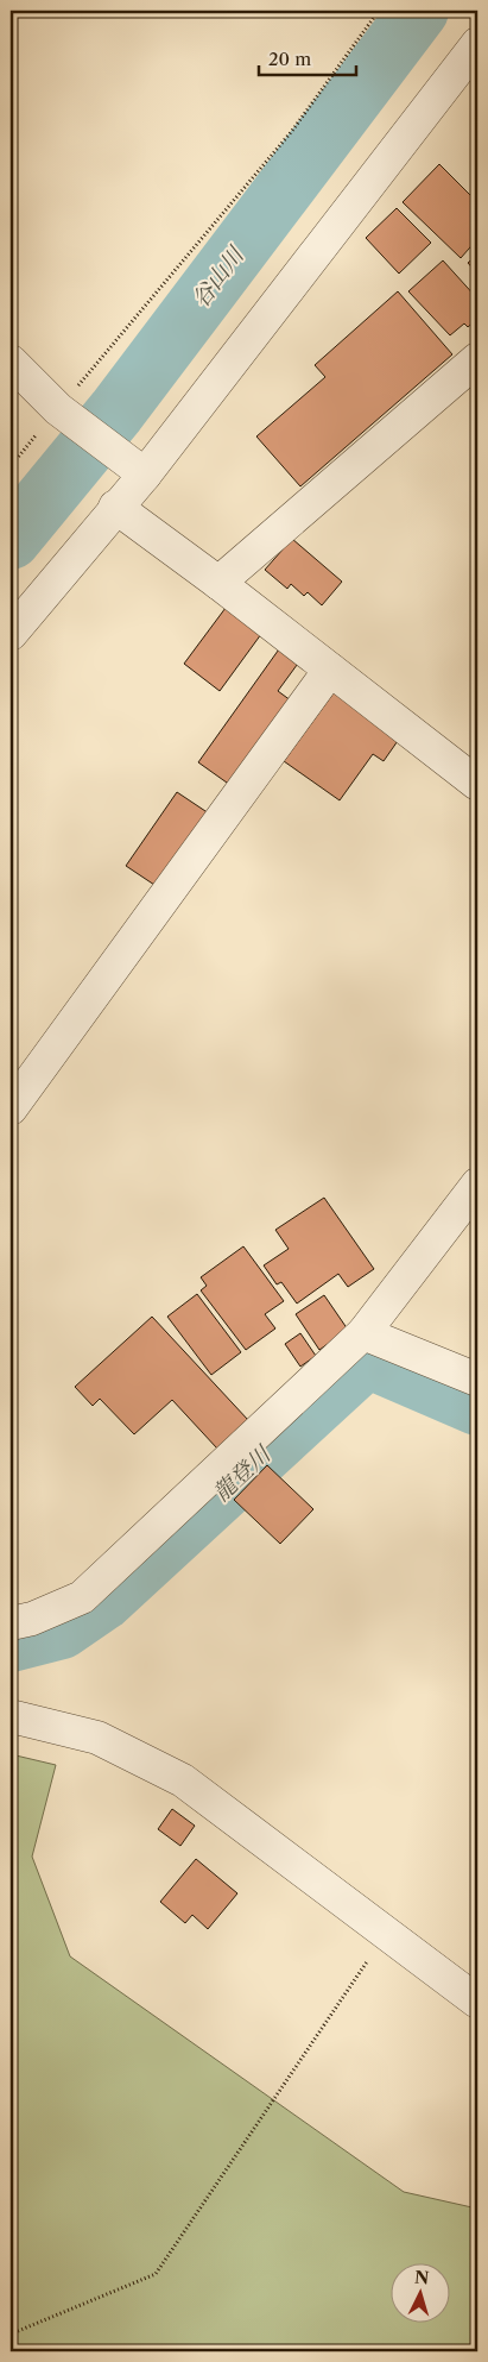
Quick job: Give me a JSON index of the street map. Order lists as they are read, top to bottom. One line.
{"water":["谷山川","龍登川"],"scale_bar":"20 m","north":"top"}
